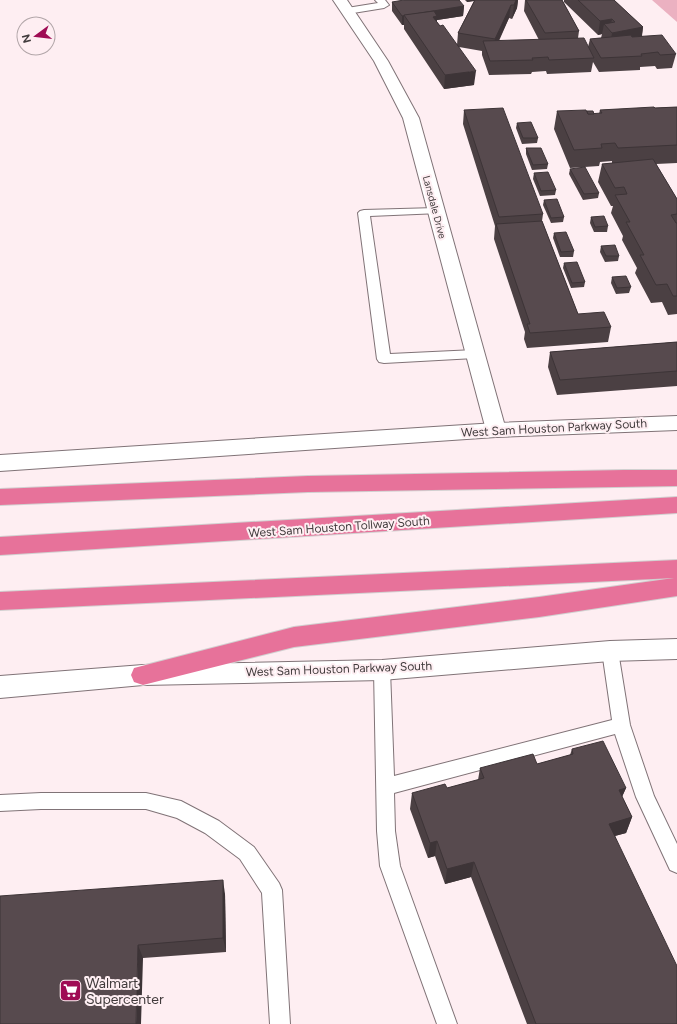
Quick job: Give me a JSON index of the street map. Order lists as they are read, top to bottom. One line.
{"streets":{"highway":["West Sam Houston Tollway South"],"main road":["Lansdale Drive","West Sam Houston Parkway South"]},"crossings":[["Lansdale Drive","West Sam Houston Parkway South"]],"places":{"supermarket":["Walmart Supercenter"]},"north":"left"}
